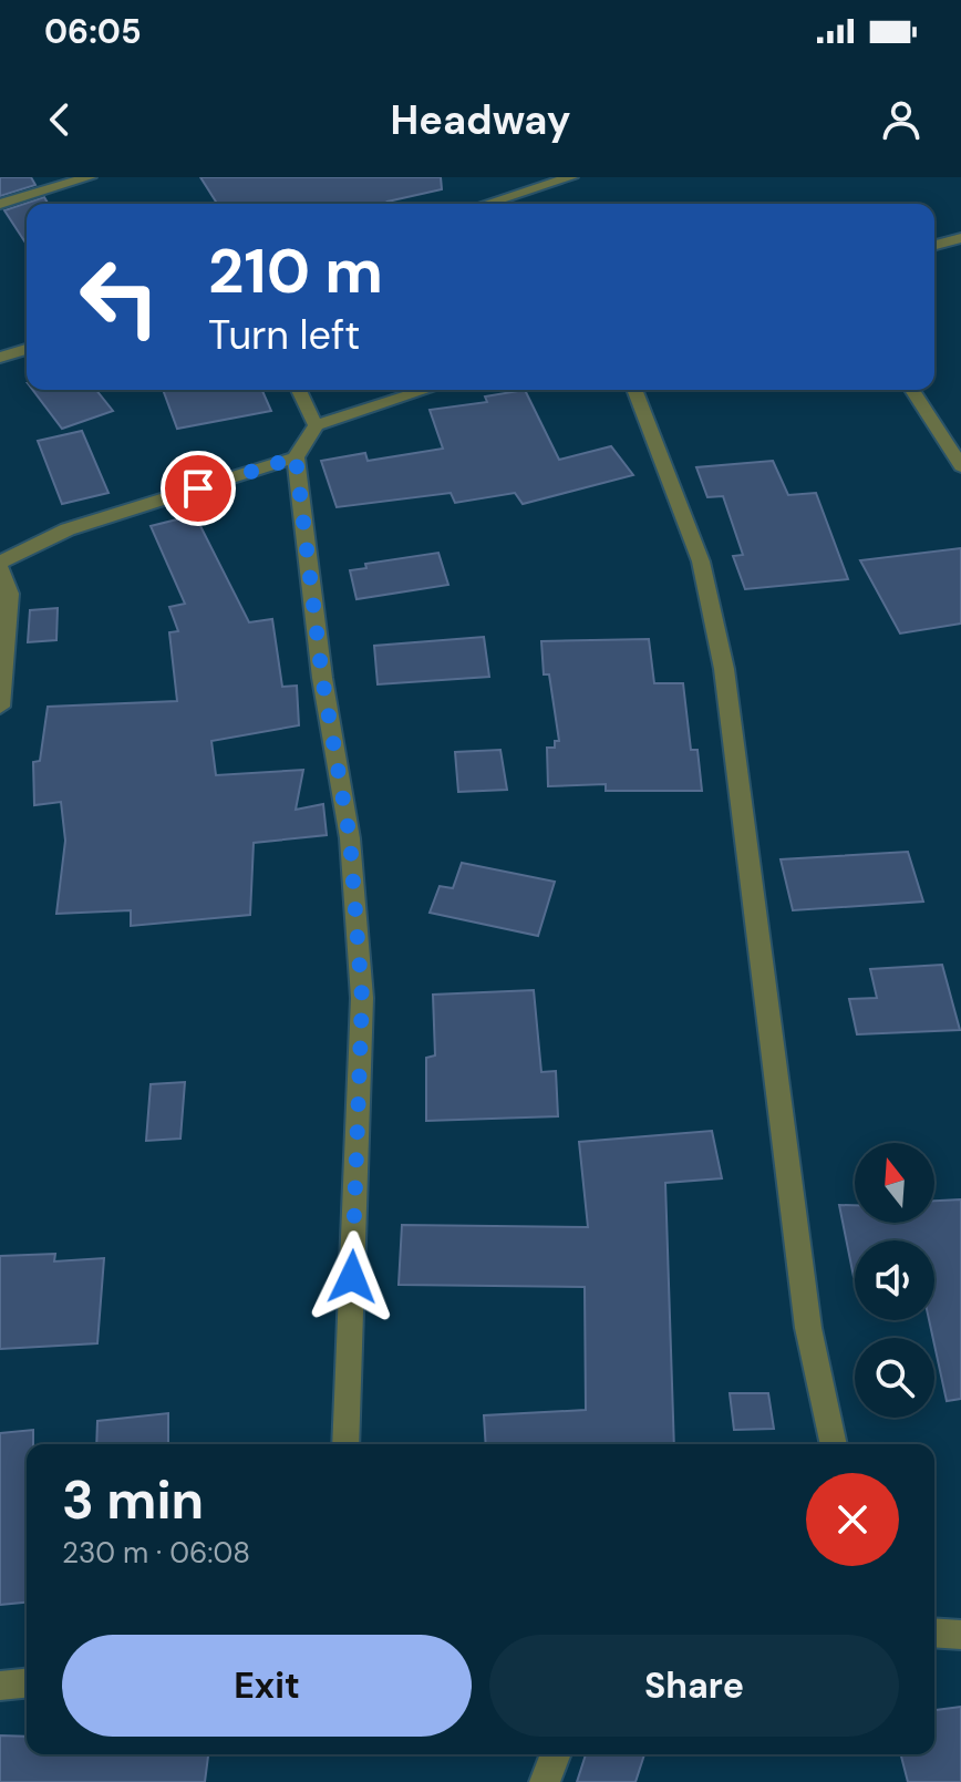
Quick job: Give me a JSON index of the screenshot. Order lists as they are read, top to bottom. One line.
{"north":"top","page":{"status":"06:05","header":"Headway","turn":["210 m","Turn left"],"heading":["3 min","230 m · 06:08"],"buttons":["Exit","Share"]}}
